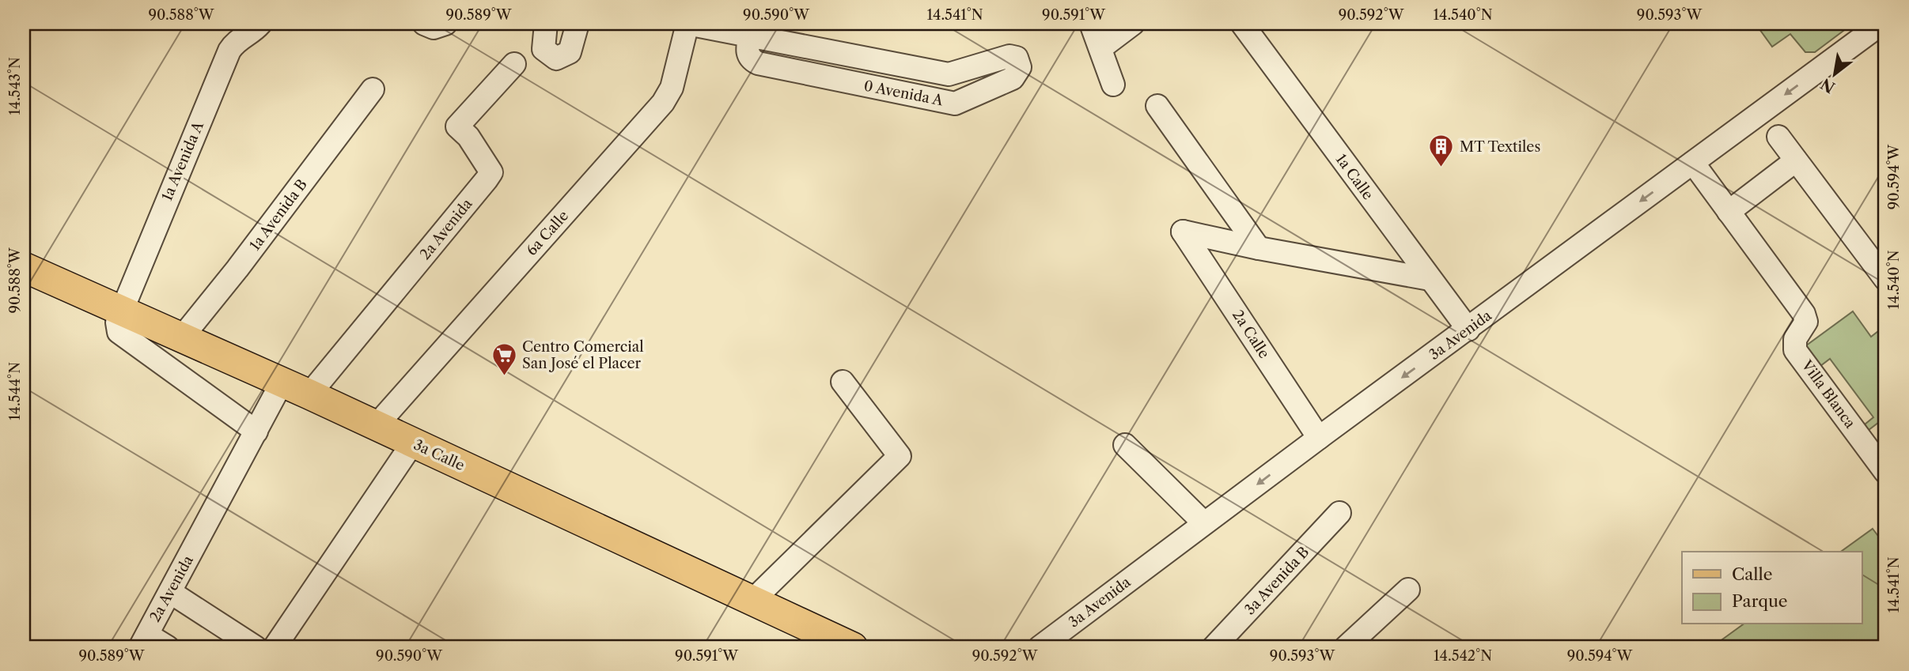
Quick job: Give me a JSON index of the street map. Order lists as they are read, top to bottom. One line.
{"streets":{"main road":["3a Calle"],"street":["0 Avenida A","1a Avenida A","1a Calle","1a Avenida B","2a Avenida","6a Calle","2a Calle","3a Avenida","Villa Blanca","3a Avenida B"]},"crossings":[["0 Avenida A","6a Calle"],["1a Avenida A","3a Calle"],["1a Calle","3a Avenida"],["1a Avenida B","3a Calle"],["2a Avenida","3a Calle"],["6a Calle","3a Calle"],["2a Calle","3a Avenida"],["3a Avenida","Villa Blanca"]],"one_way":["3a Avenida"],"places":{"building":["MT Textiles"],"supermarket":["Centro Comercial San José el Placer"]},"legend":["Calle","Parque"],"north":"bottom left","coordinates":["90.588°W","90.589°W","90.590°W","14.541°N","90.591°W","90.592°W","14.540°N","90.593°W","14.543°N","90.594°W","14.544°N","14.542°N"]}
